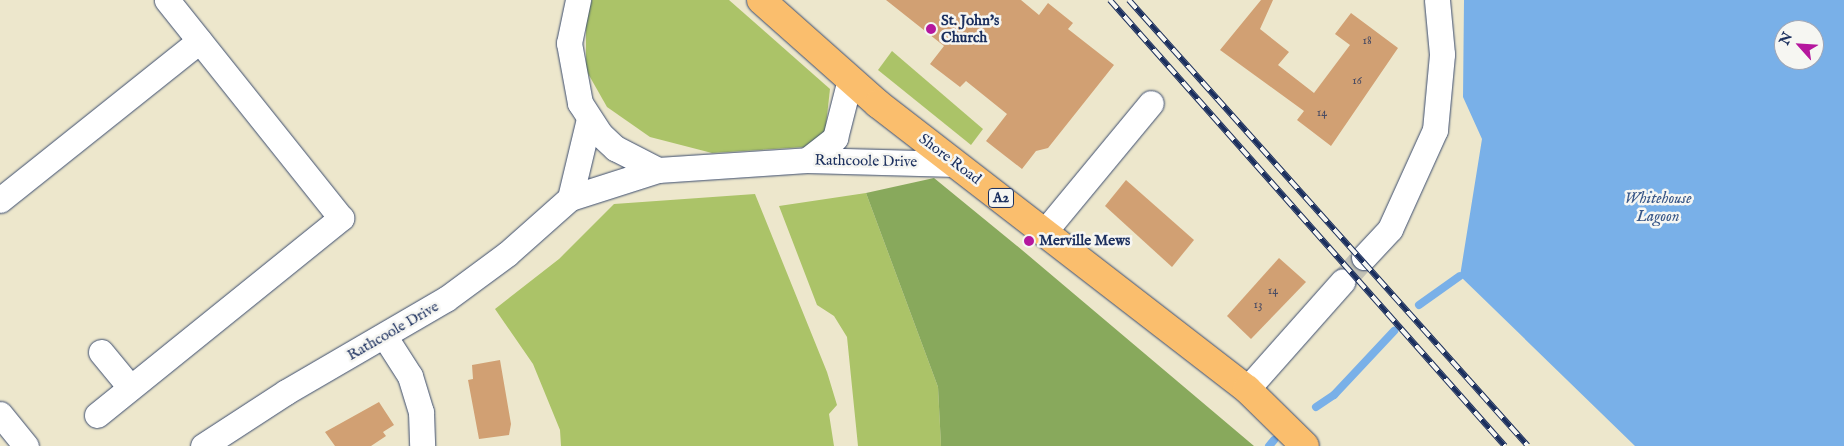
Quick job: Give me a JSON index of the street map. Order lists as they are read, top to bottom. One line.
{"streets":{"main road":["Shore Road","A2"],"street":["Rathcoole Drive"]},"crossings":[["Shore Road","Rathcoole Drive"]],"water":["Whitehouse Lagoon"],"places":["St. John's Church","Merville Mews"],"house_numbers":["18","16","14","14","13"],"north":"top left"}
